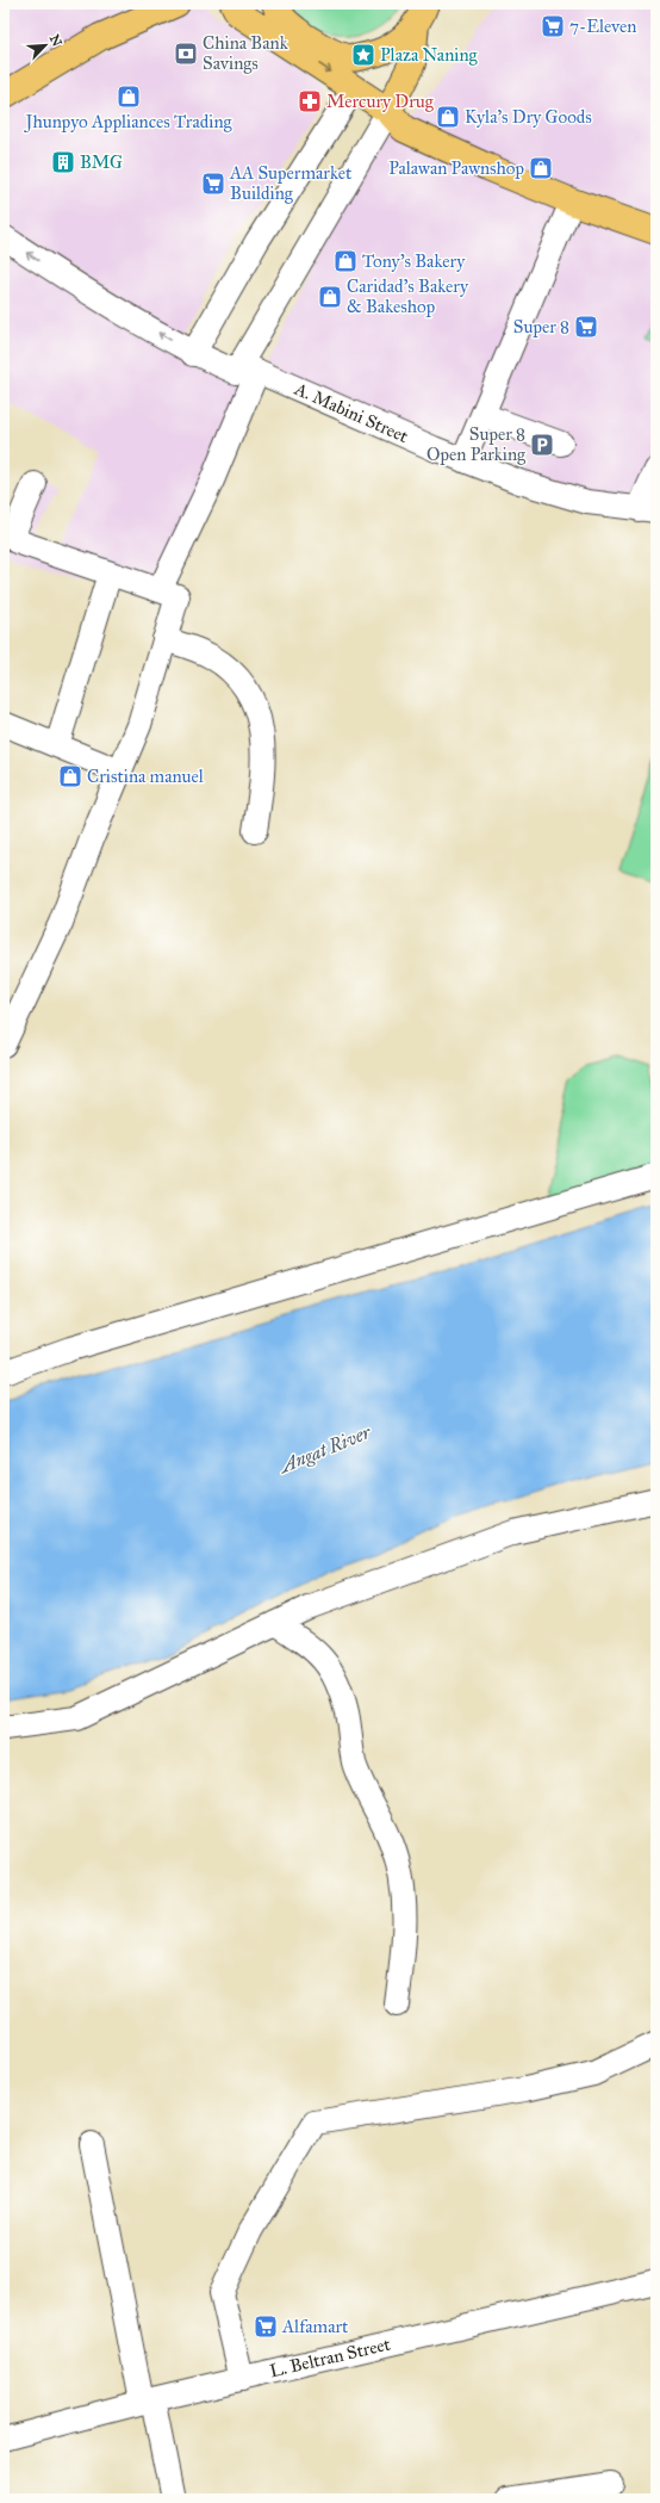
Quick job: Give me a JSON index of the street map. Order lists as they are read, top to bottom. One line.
{"streets":{"street":["A. Mabini Street","L. Beltran Street"]},"water":["Angat River"],"places":{"supermarket":["7-Eleven","AA Supermarket Building","Super 8","Alfamart"],"bank":["China Bank Savings"],"place":["Plaza Naning"],"shop":["Jhunpyo Appliances Trading","Kyla's Dry Goods","Palawan Pawnshop","Tony's Bakery","Caridad's Bakery & Bakeshop","Cristina manuel"],"pharmacy":["Mercury Drug"],"building":["BMG"],"parking":["Super 8 Open Parking"]},"north":"top right"}
